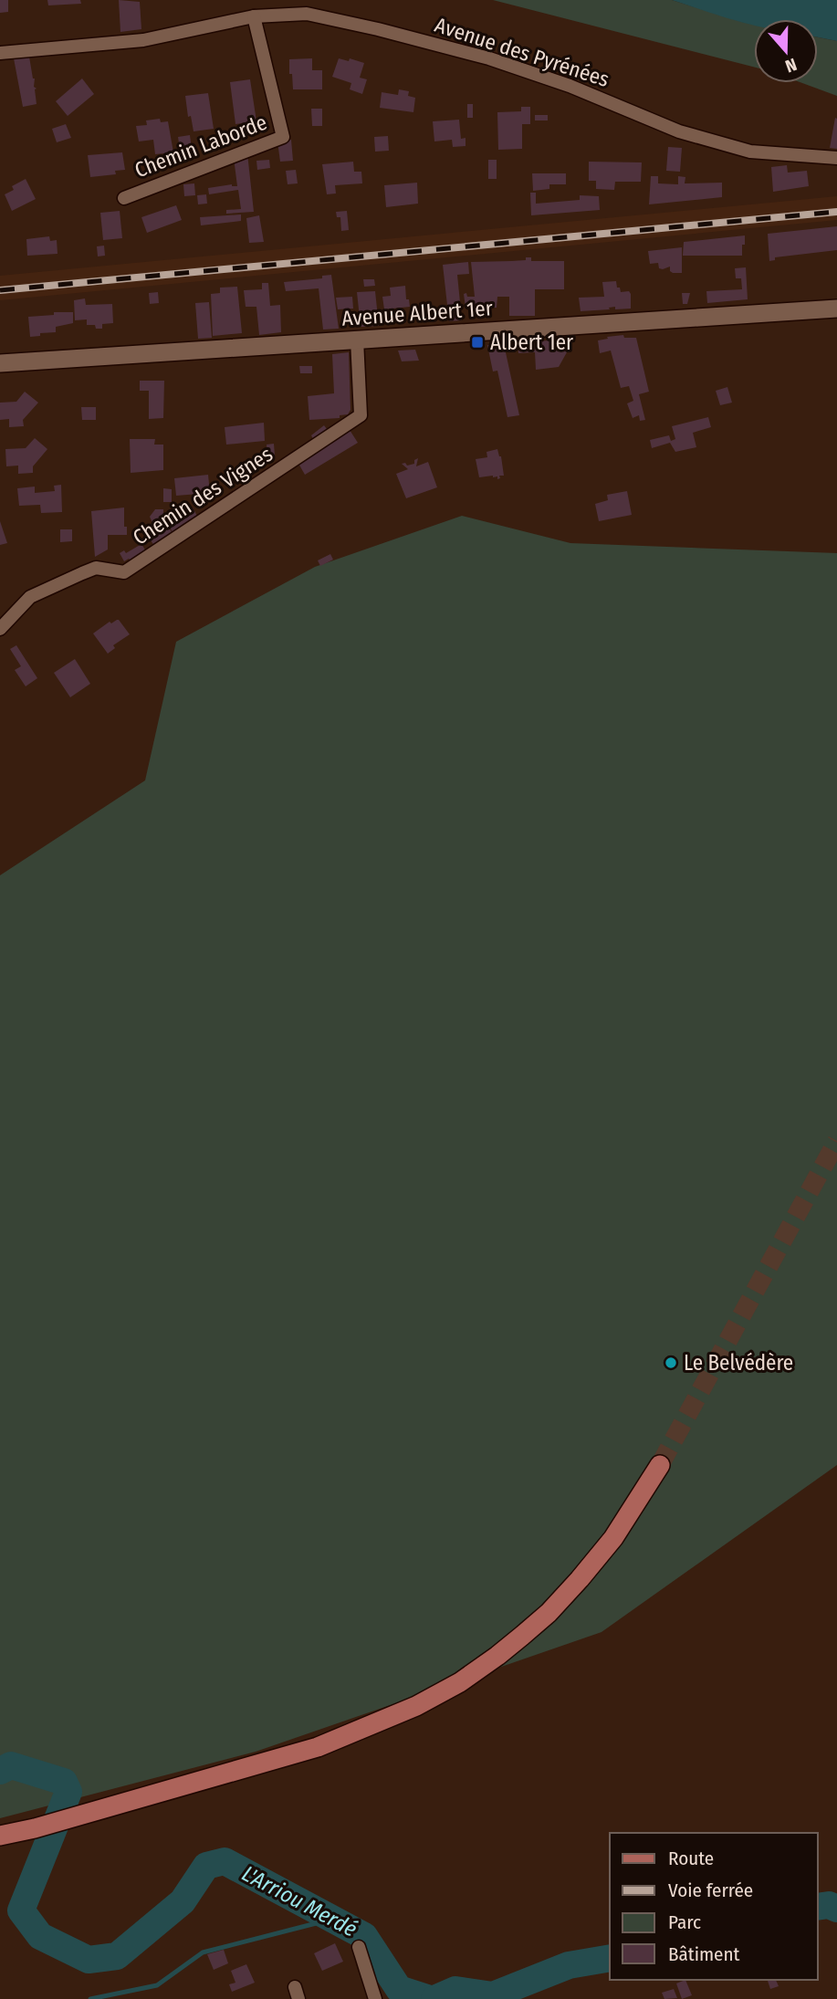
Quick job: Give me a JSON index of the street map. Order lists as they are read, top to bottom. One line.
{"streets":{"main road":["Avenue Albert 1er"],"street":["Avenue des Pyrénées","Chemin Laborde","Chemin des Vignes"]},"crossings":[["Avenue des Pyrénées","Chemin Laborde"],["Avenue Albert 1er","Chemin des Vignes"]],"water":["L'Arriou Merdé"],"places":{"transit":["Albert 1er"],"other":["Le Belvédère"]},"legend":["Route","Voie ferrée","Parc","Bâtiment"],"north":"bottom"}
